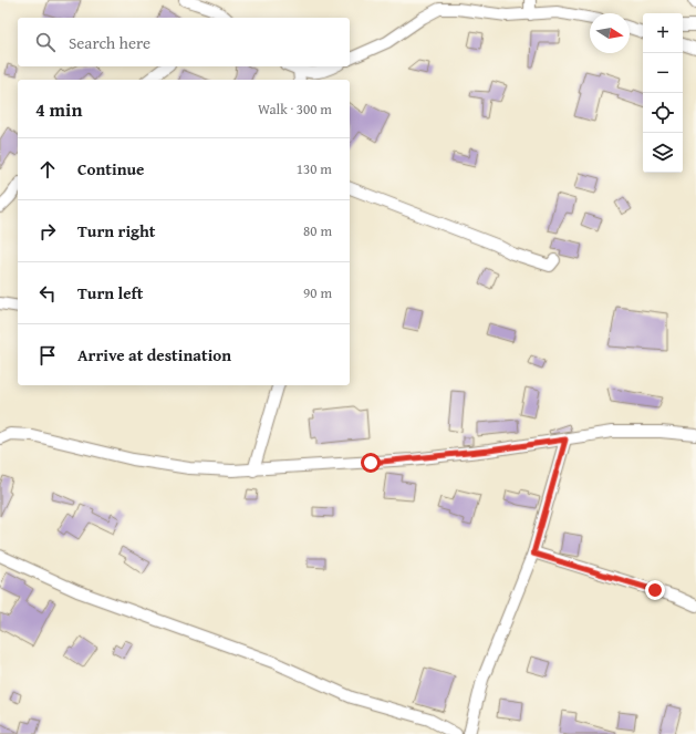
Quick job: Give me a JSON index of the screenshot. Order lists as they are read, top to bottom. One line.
{"north":"right","page":{"map_buttons":["+","−"],"search":"Search here","heading":["4 min","Walk · 300 m"],"list":[["Continue","130 m"],["Turn right","80 m"],["Turn left","90 m"],"Arrive at destination"]}}
